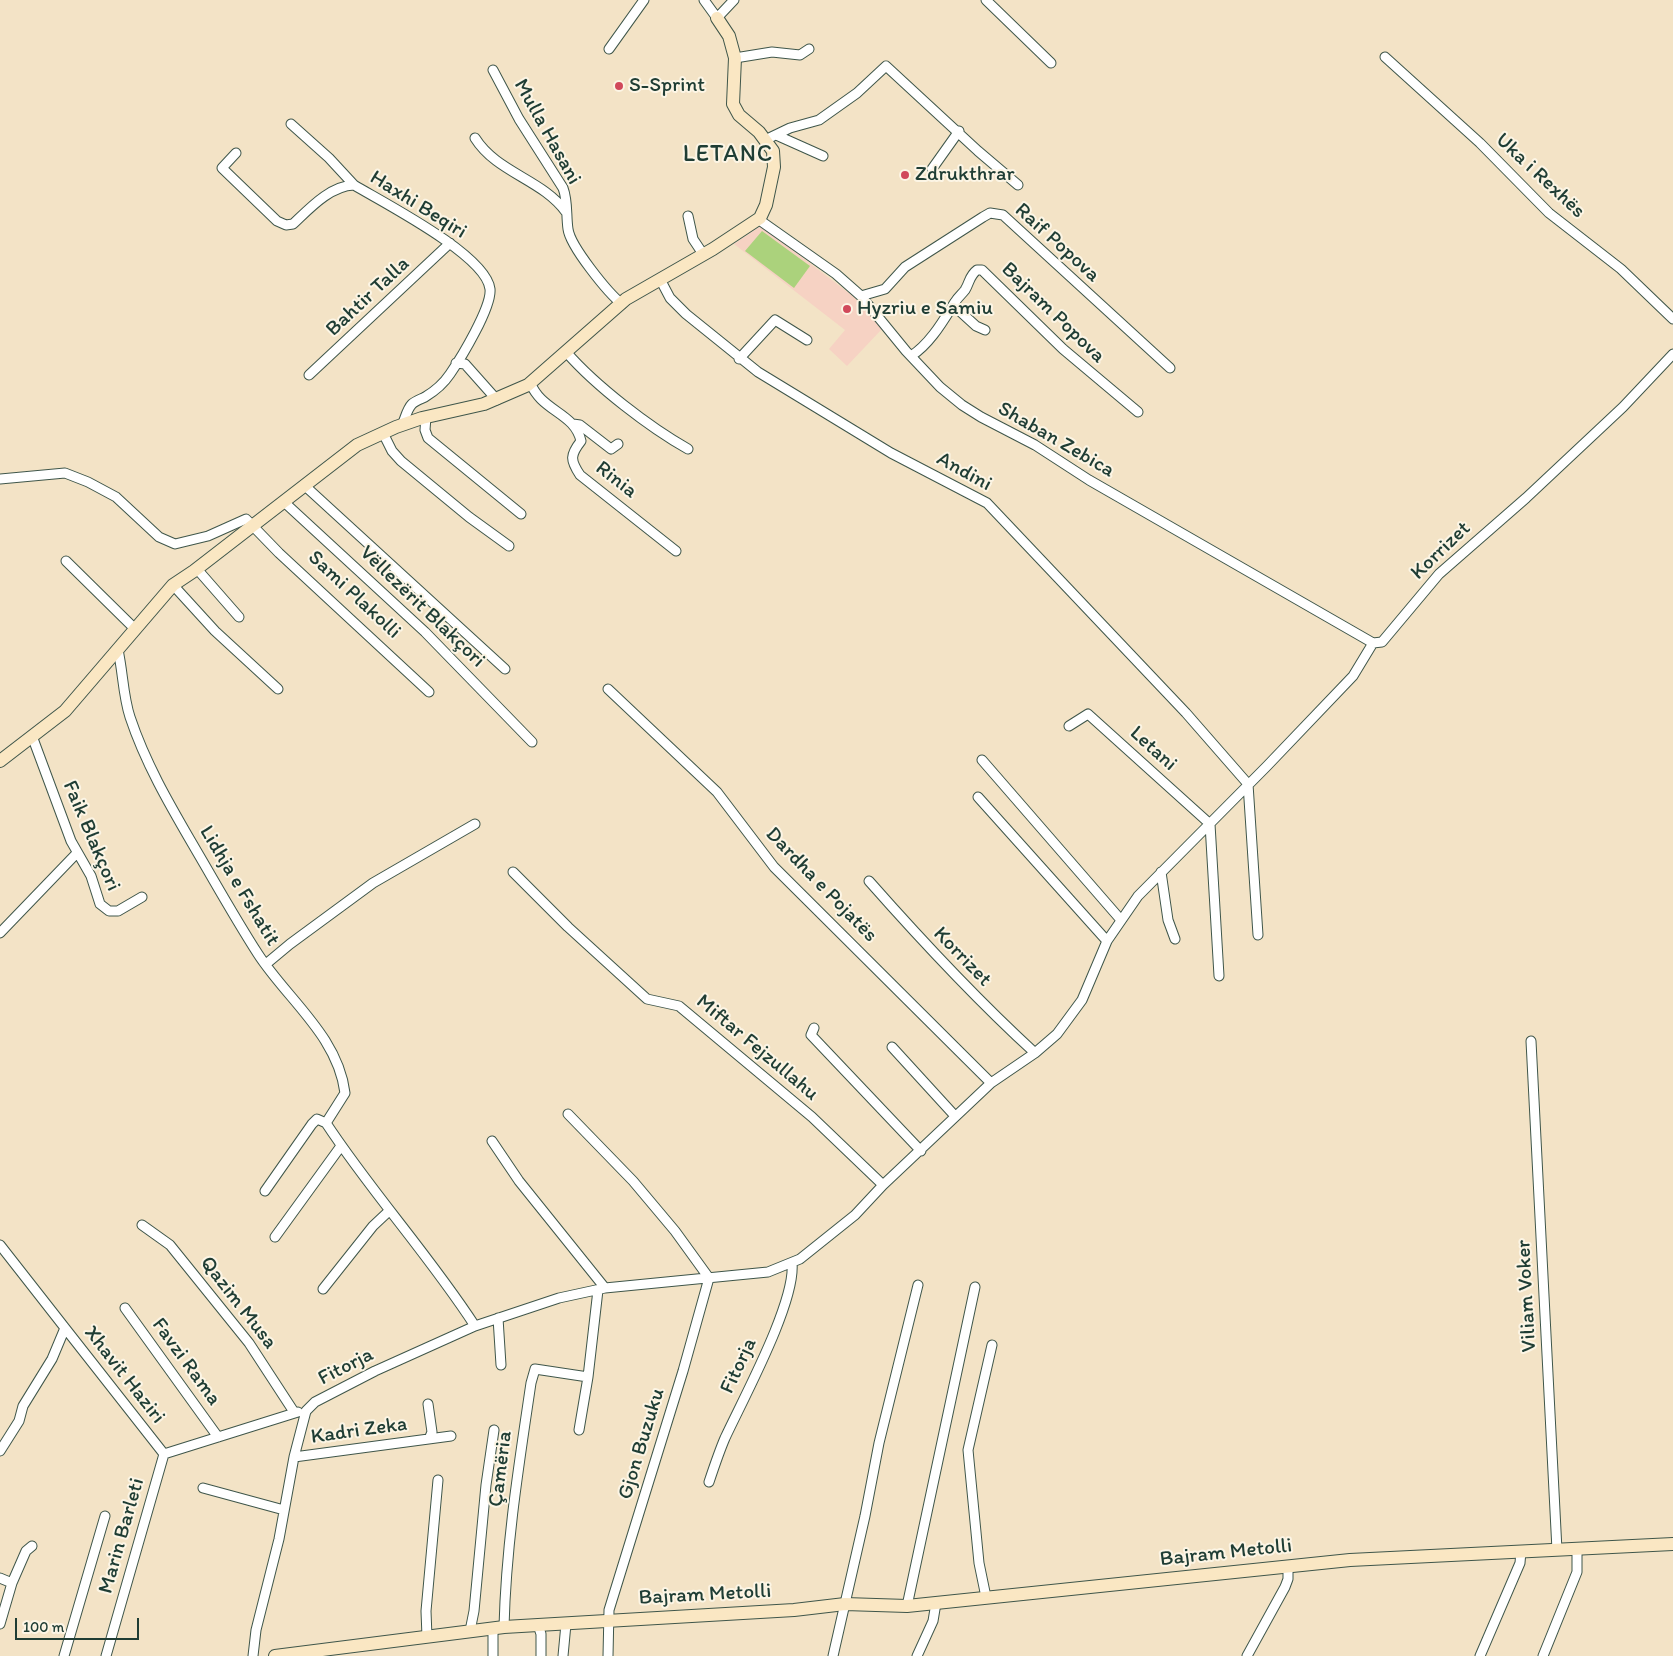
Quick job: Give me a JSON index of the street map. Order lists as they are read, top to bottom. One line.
{"streets":{"main road":["Bajram Metolli"],"street":["Mulla Hasani","Uka i Rexhës","Haxhi Beqiri","Raif Popova","Bahtir Talla","Bajram Popova","Shaban Zebica","Andini","Rinia","Korrizet","Sami Plakolli","Vëllezërit Blakçori","Letani","Faik Blakçori","Dardha e Pojatës","Lidhja e Fshatit","Miftar Fejzullahu","Viliam Voker","Qazim Musa","Favzi Rama","Fitorja","Xhavit Haziri","Kadri Zeka","Gjon Buzuku","Çamëria","Marin Barleti"]},"crossings":[["Haxhi Beqiri","Bahtir Talla"],["Raif Popova","Shaban Zebica"],["Bajram Popova","Shaban Zebica"],["Shaban Zebica","Korrizet"],["Andini","Korrizet"],["Korrizet","Letani"],["Korrizet","Dardha e Pojatës"],["Korrizet","Fitorja"],["Dardha e Pojatës","Fitorja"],["Miftar Fejzullahu","Fitorja"],["Viliam Voker","Bajram Metolli"],["Fitorja","Kadri Zeka"],["Fitorja","Gjon Buzuku"],["Xhavit Haziri","Marin Barleti"],["Gjon Buzuku","Bajram Metolli"],["Çamëria","Bajram Metolli"]],"districts":["LETANC"],"places":["S-Sprint","Zdrukthrar","Hyzriu e Samiu"],"scale_bar":"100 m"}
